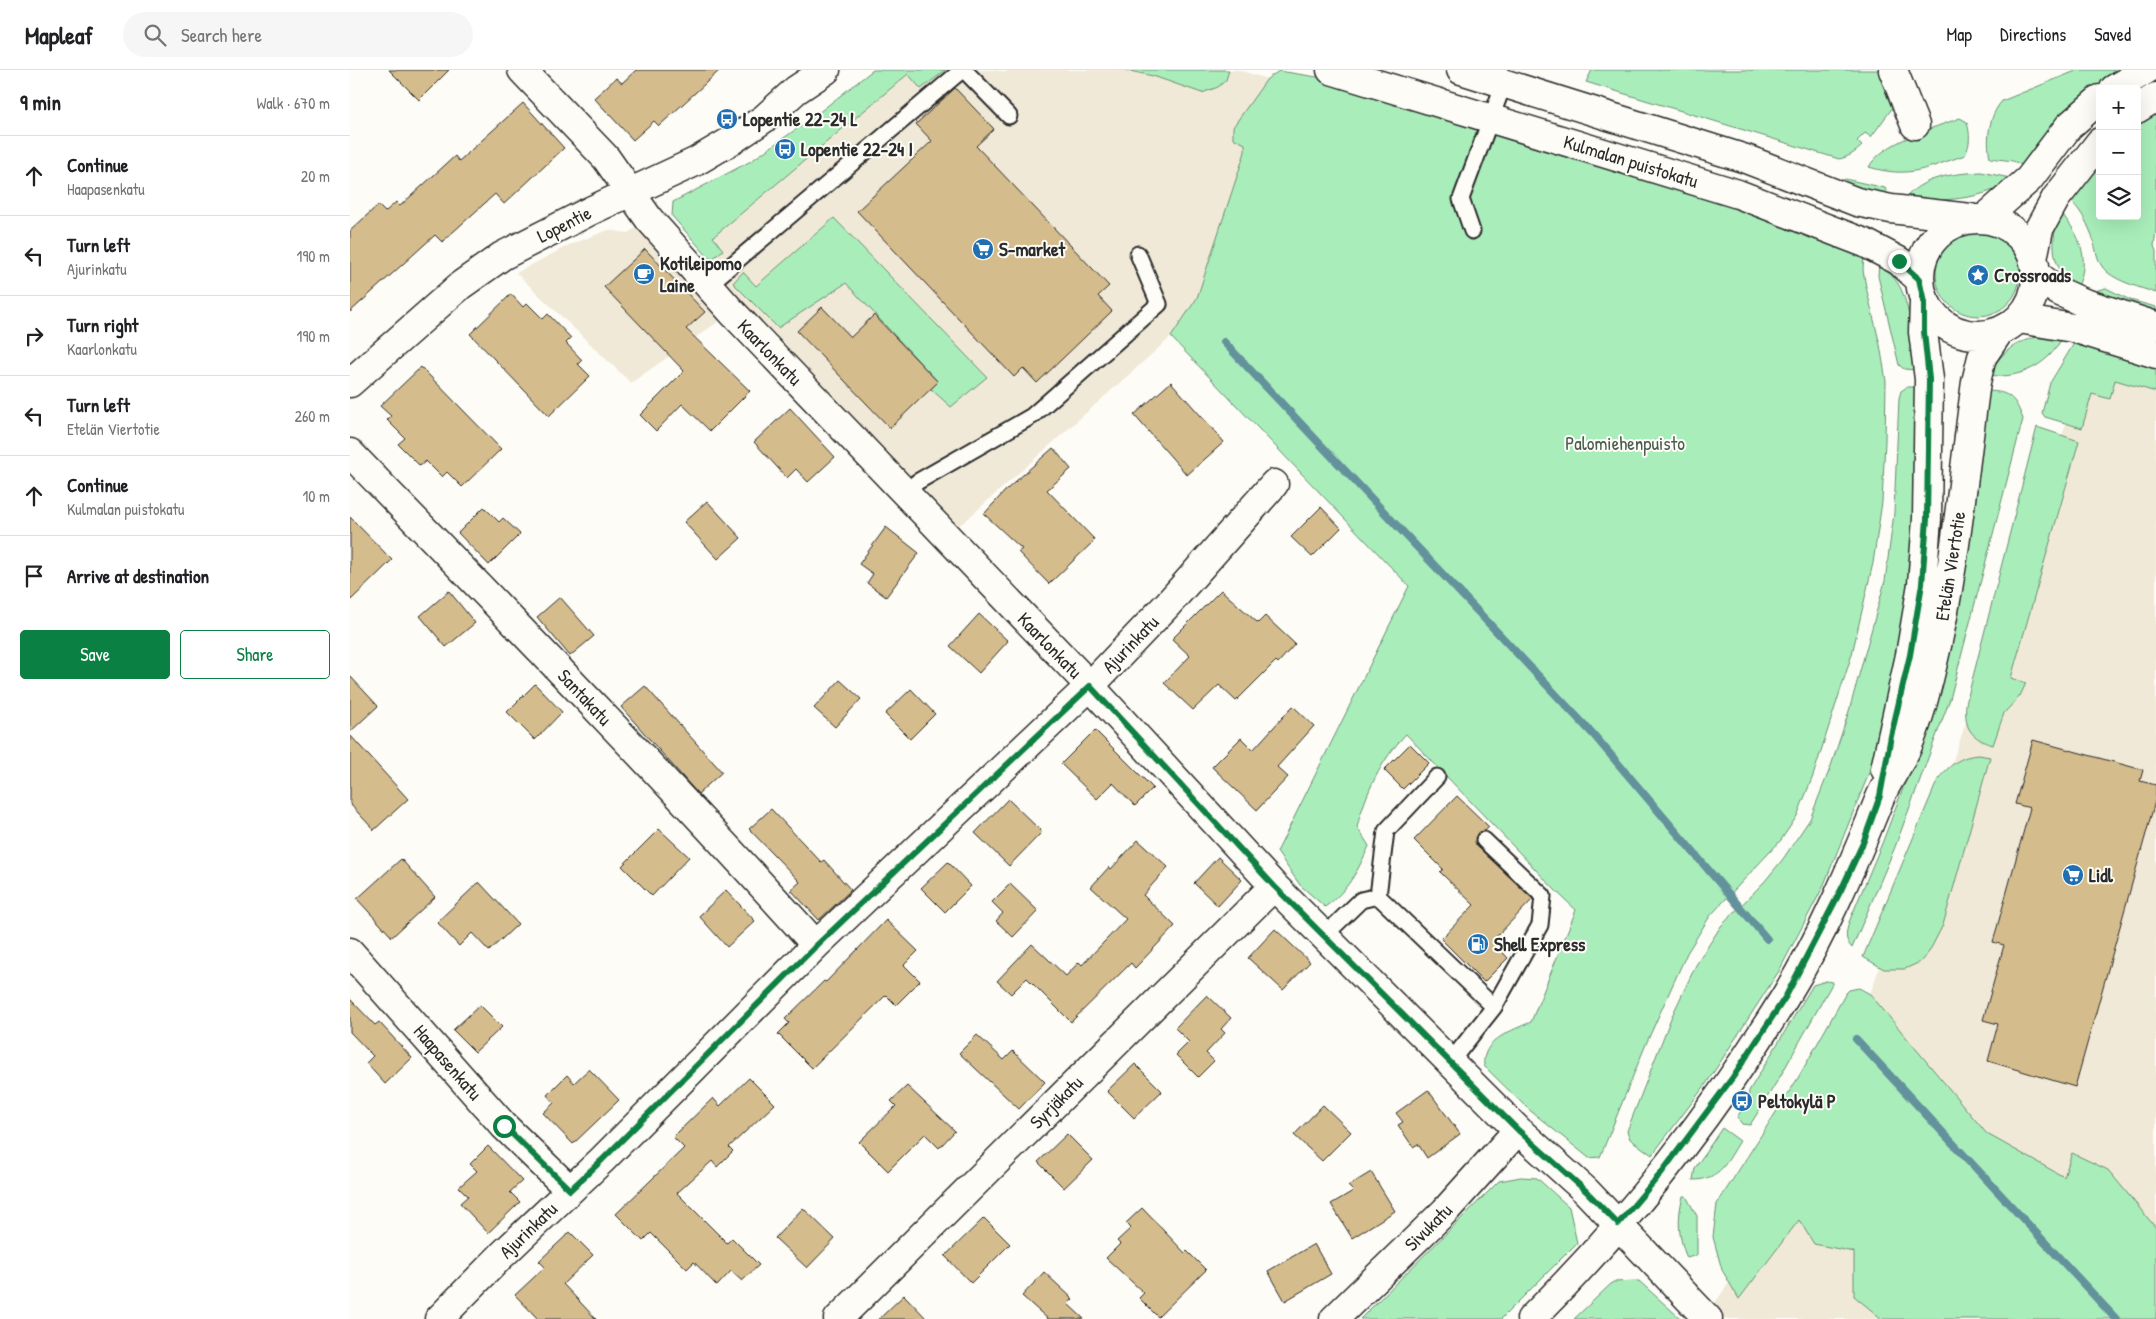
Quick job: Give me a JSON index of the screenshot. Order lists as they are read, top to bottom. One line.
{"streets":{"street":["Kulmalan puistokatu","Lopentie","Kaarlonkatu","Etelän Viertotie","Ajurinkatu","Santakatu","Haapasenkatu","Syrjäkatu","Sivukatu"]},"crossings":[["Kulmalan puistokatu","Etelän Viertotie"],["Lopentie","Kaarlonkatu"],["Kaarlonkatu","Etelän Viertotie"],["Kaarlonkatu","Ajurinkatu"],["Kaarlonkatu","Syrjäkatu"],["Kaarlonkatu","Sivukatu"],["Ajurinkatu","Santakatu"],["Ajurinkatu","Haapasenkatu"]],"parks":["Palomiehenpuisto"],"places":{"bus stop":["Lopentie 22-24 L","Lopentie 22-24 I","Peltokylä P"],"supermarket":["S-market","Lidl"],"cafe":["Kotileipomo Laine"],"place":["Crossroads"],"fuel station":["Shell Express"]},"page":{"header":"Mapleaf","search":"Search here","nav":["Map","Directions","Saved"],"heading":["9 min","Walk · 670 m"],"map_buttons":["+","−"],"list":[["Continue","Haapasenkatu","20 m"],["Turn left","Ajurinkatu","190 m"],["Turn right","Kaarlonkatu","190 m"],["Turn left","Etelän Viertotie","260 m"],["Continue","Kulmalan puistokatu","10 m"],"Arrive at destination"],"buttons":["Save","Share"]}}
